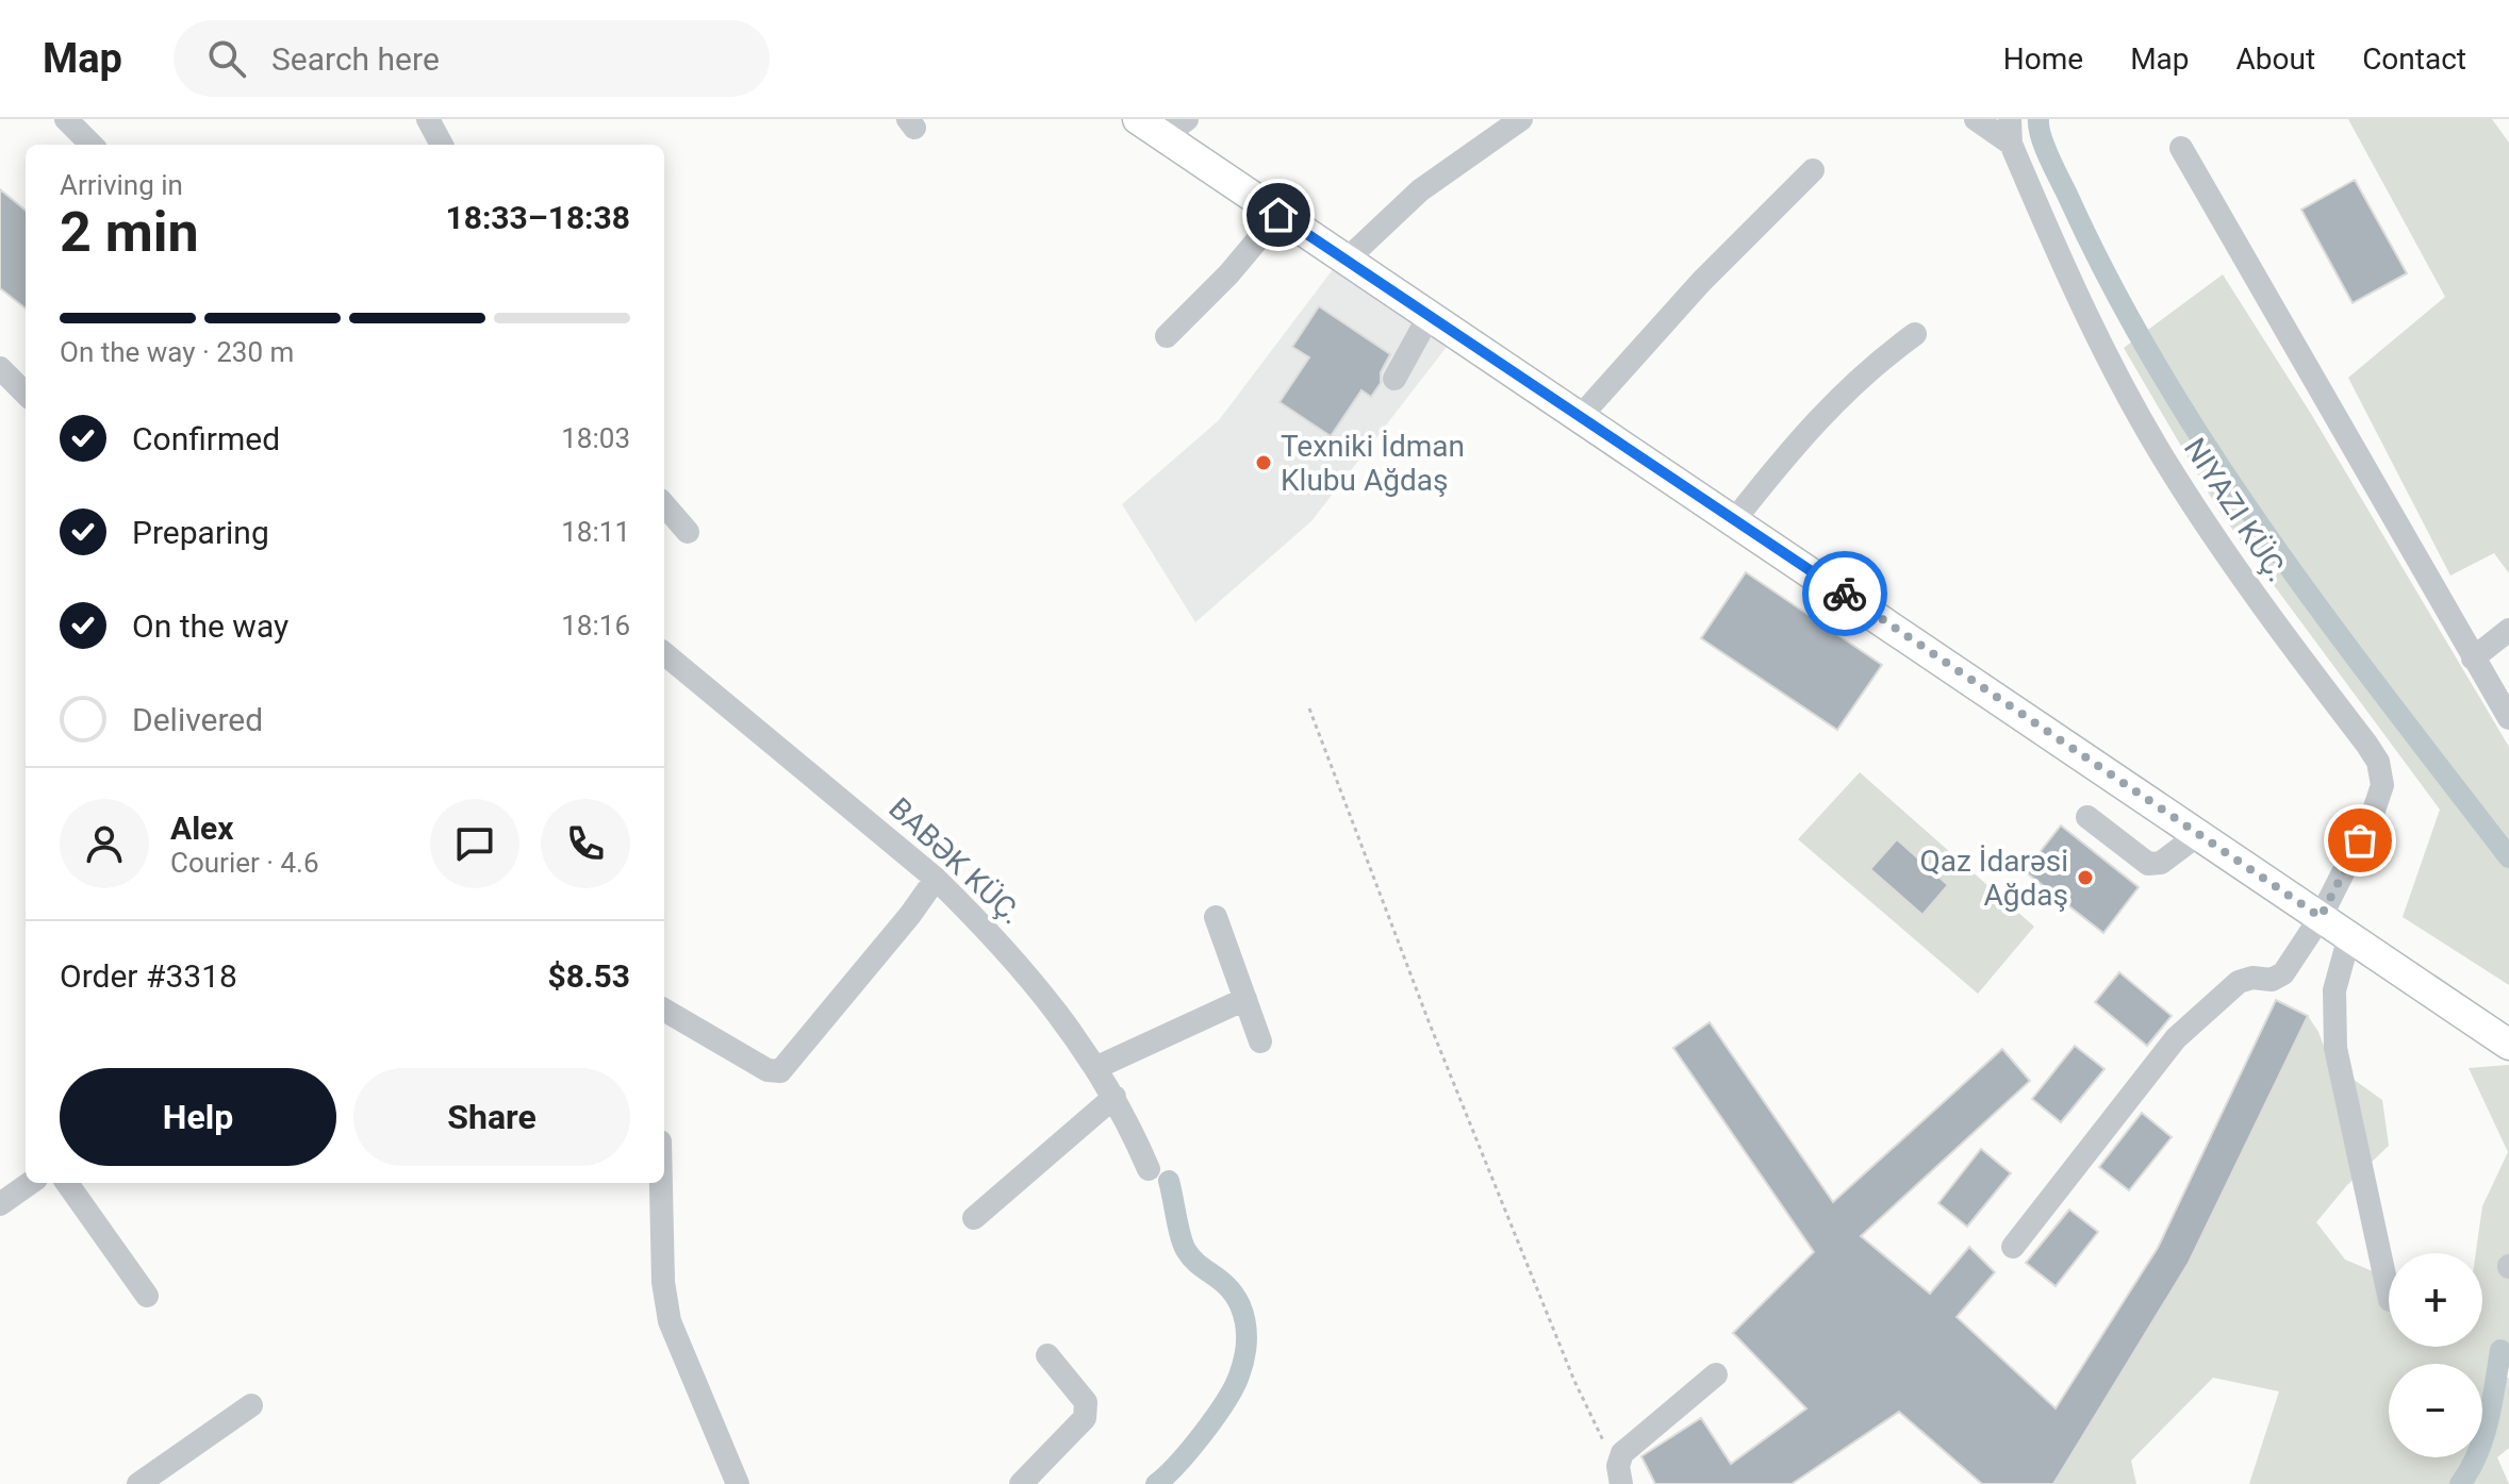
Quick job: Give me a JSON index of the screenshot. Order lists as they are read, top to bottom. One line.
{"streets":{"street":["NIYAZI KÜÇ.","BABƏK KÜÇ."]},"places":["Texniki İdman Klubu Ağdaş","Qaz İdarəsi Ağdaş"],"page":{"header":"Map","search":"Search here","nav":["Home","Map","About","Contact"],"heading":["2 min","Arriving in","18:33–18:38"],"panel":["Alex","Courier · 4.6","Order #3318","$8.53"],"bar":"On the way · 230 m","list":[["Confirmed","18:03"],["Preparing","18:11"],["On the way","18:16"],"Delivered"],"buttons":["Help","Share"],"map_buttons":["+","−"]}}
